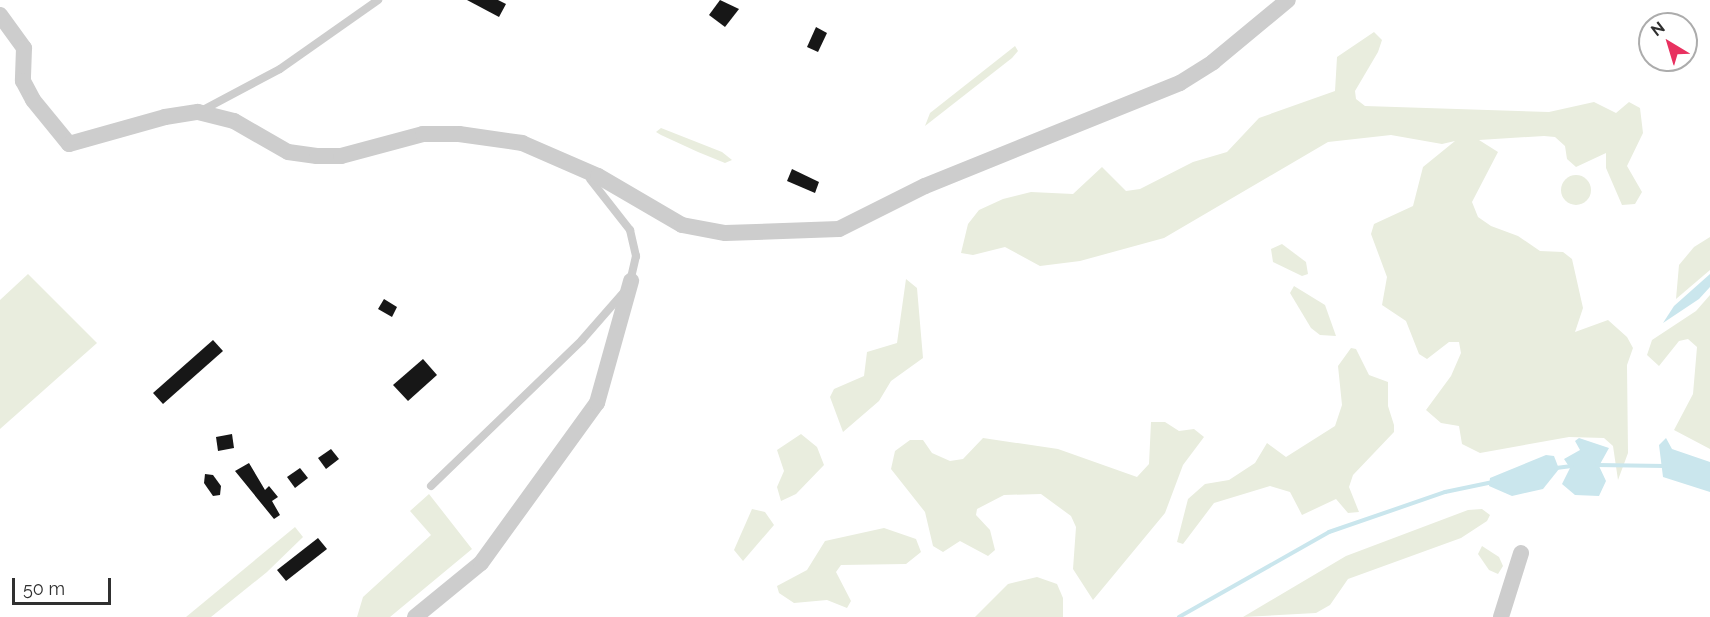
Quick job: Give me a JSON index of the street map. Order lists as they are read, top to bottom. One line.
{"scale_bar":"50 m","north":"top left"}
